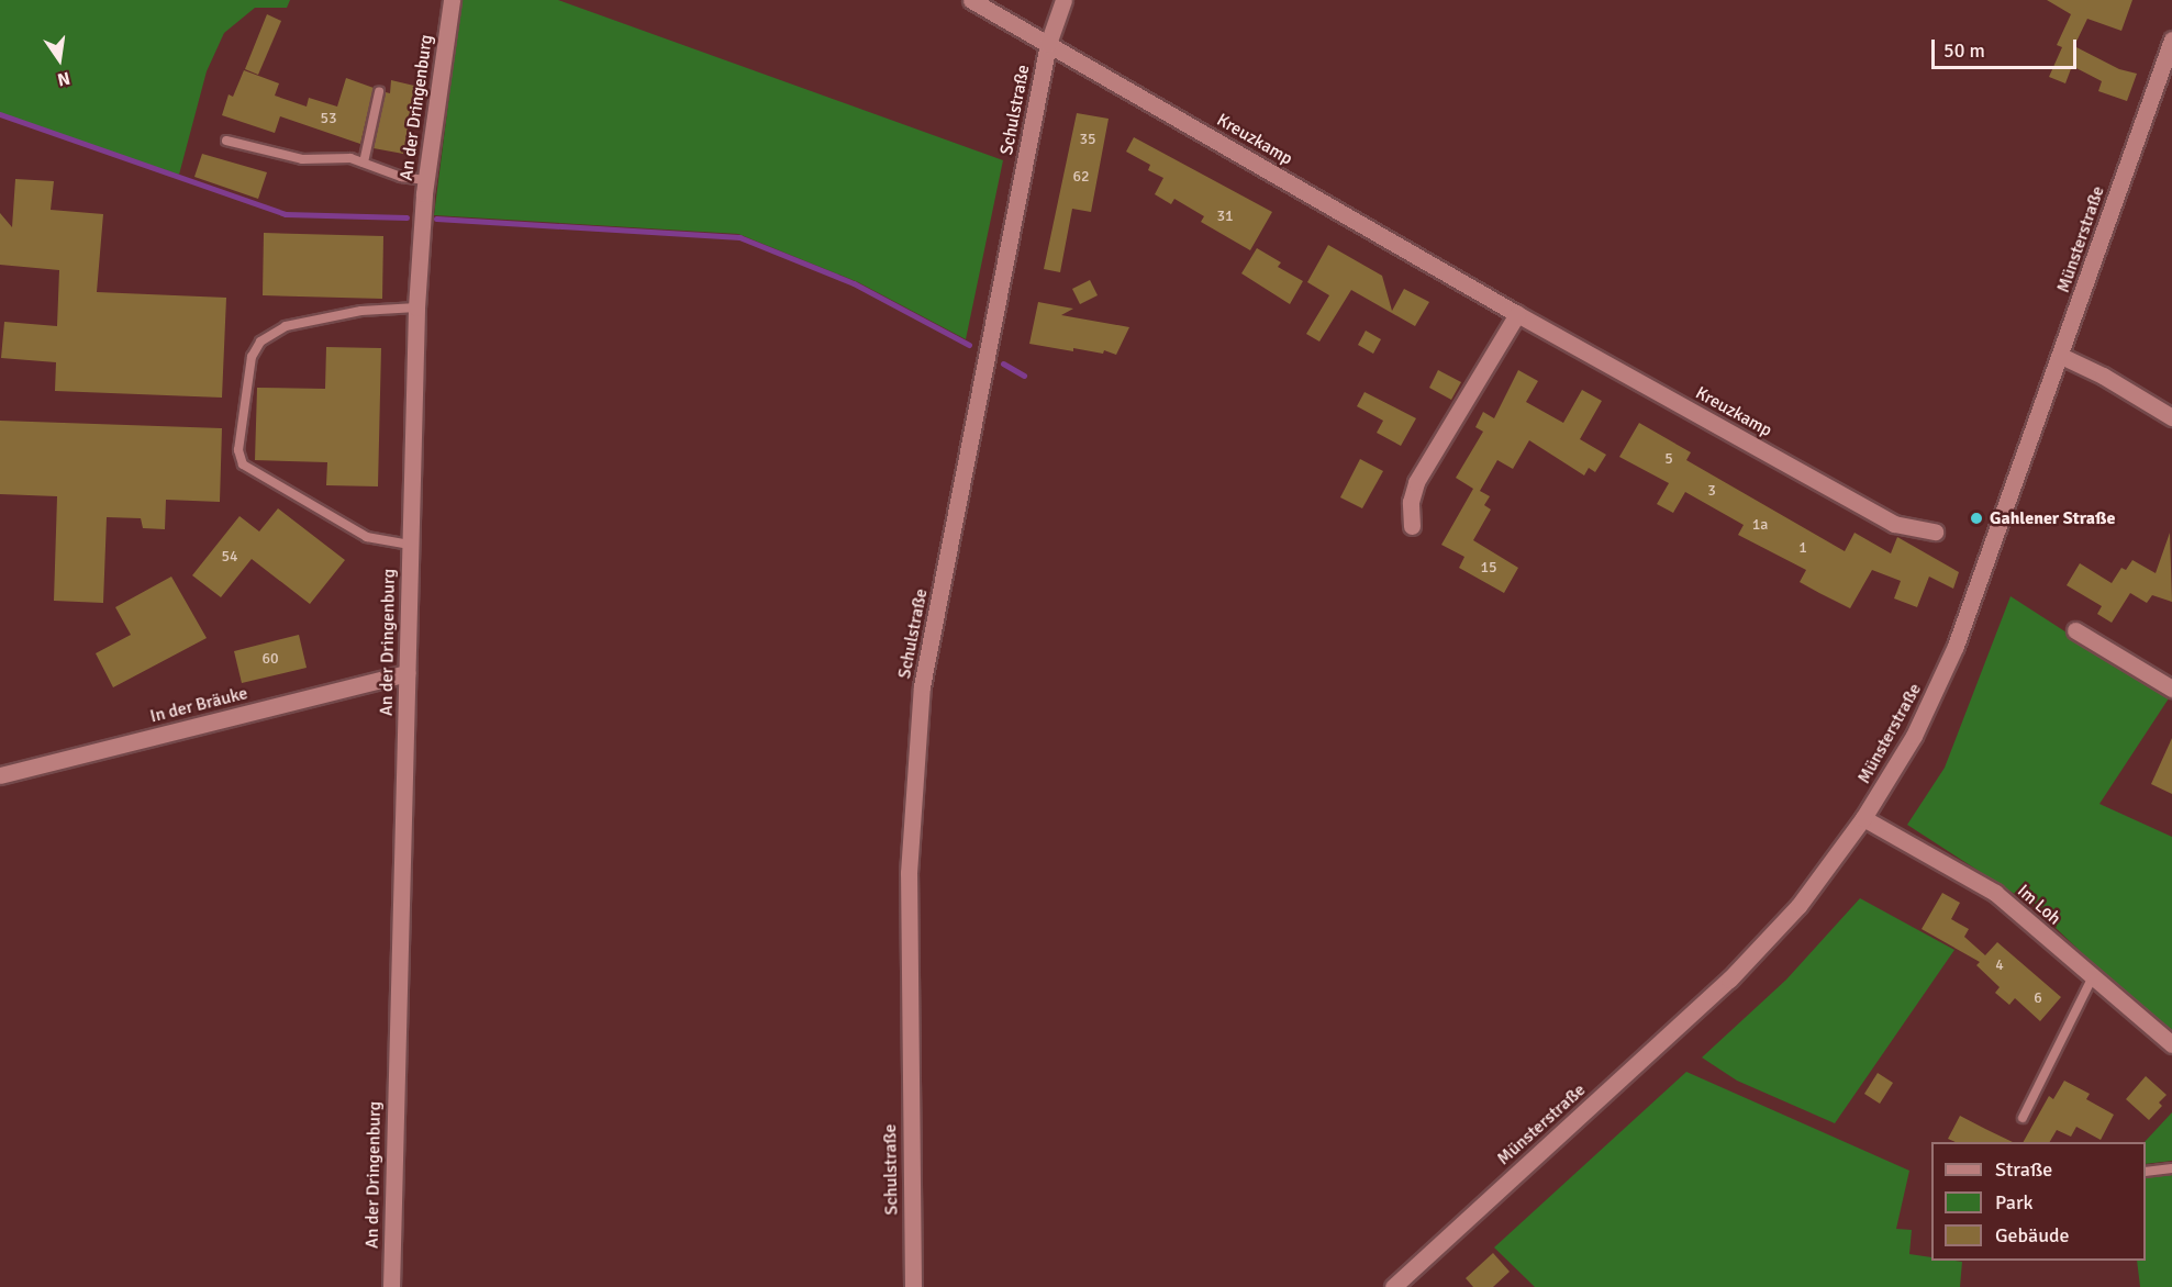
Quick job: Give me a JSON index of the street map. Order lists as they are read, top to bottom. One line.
{"streets":{"street":["An der Dringenburg","Schulstraße","Kreuzkamp","Münsterstraße","In der Bräuke","Im Loh"]},"crossings":[["An der Dringenburg","In der Bräuke"],["Schulstraße","Kreuzkamp"],["Münsterstraße","Im Loh"]],"places":["Gahlener Straße"],"house_numbers":["53","35","62","31","5","3","1a","1","54","15","60","4","6"],"legend":["Straße","Park","Gebäude"],"scale_bar":"50 m","north":"bottom"}
